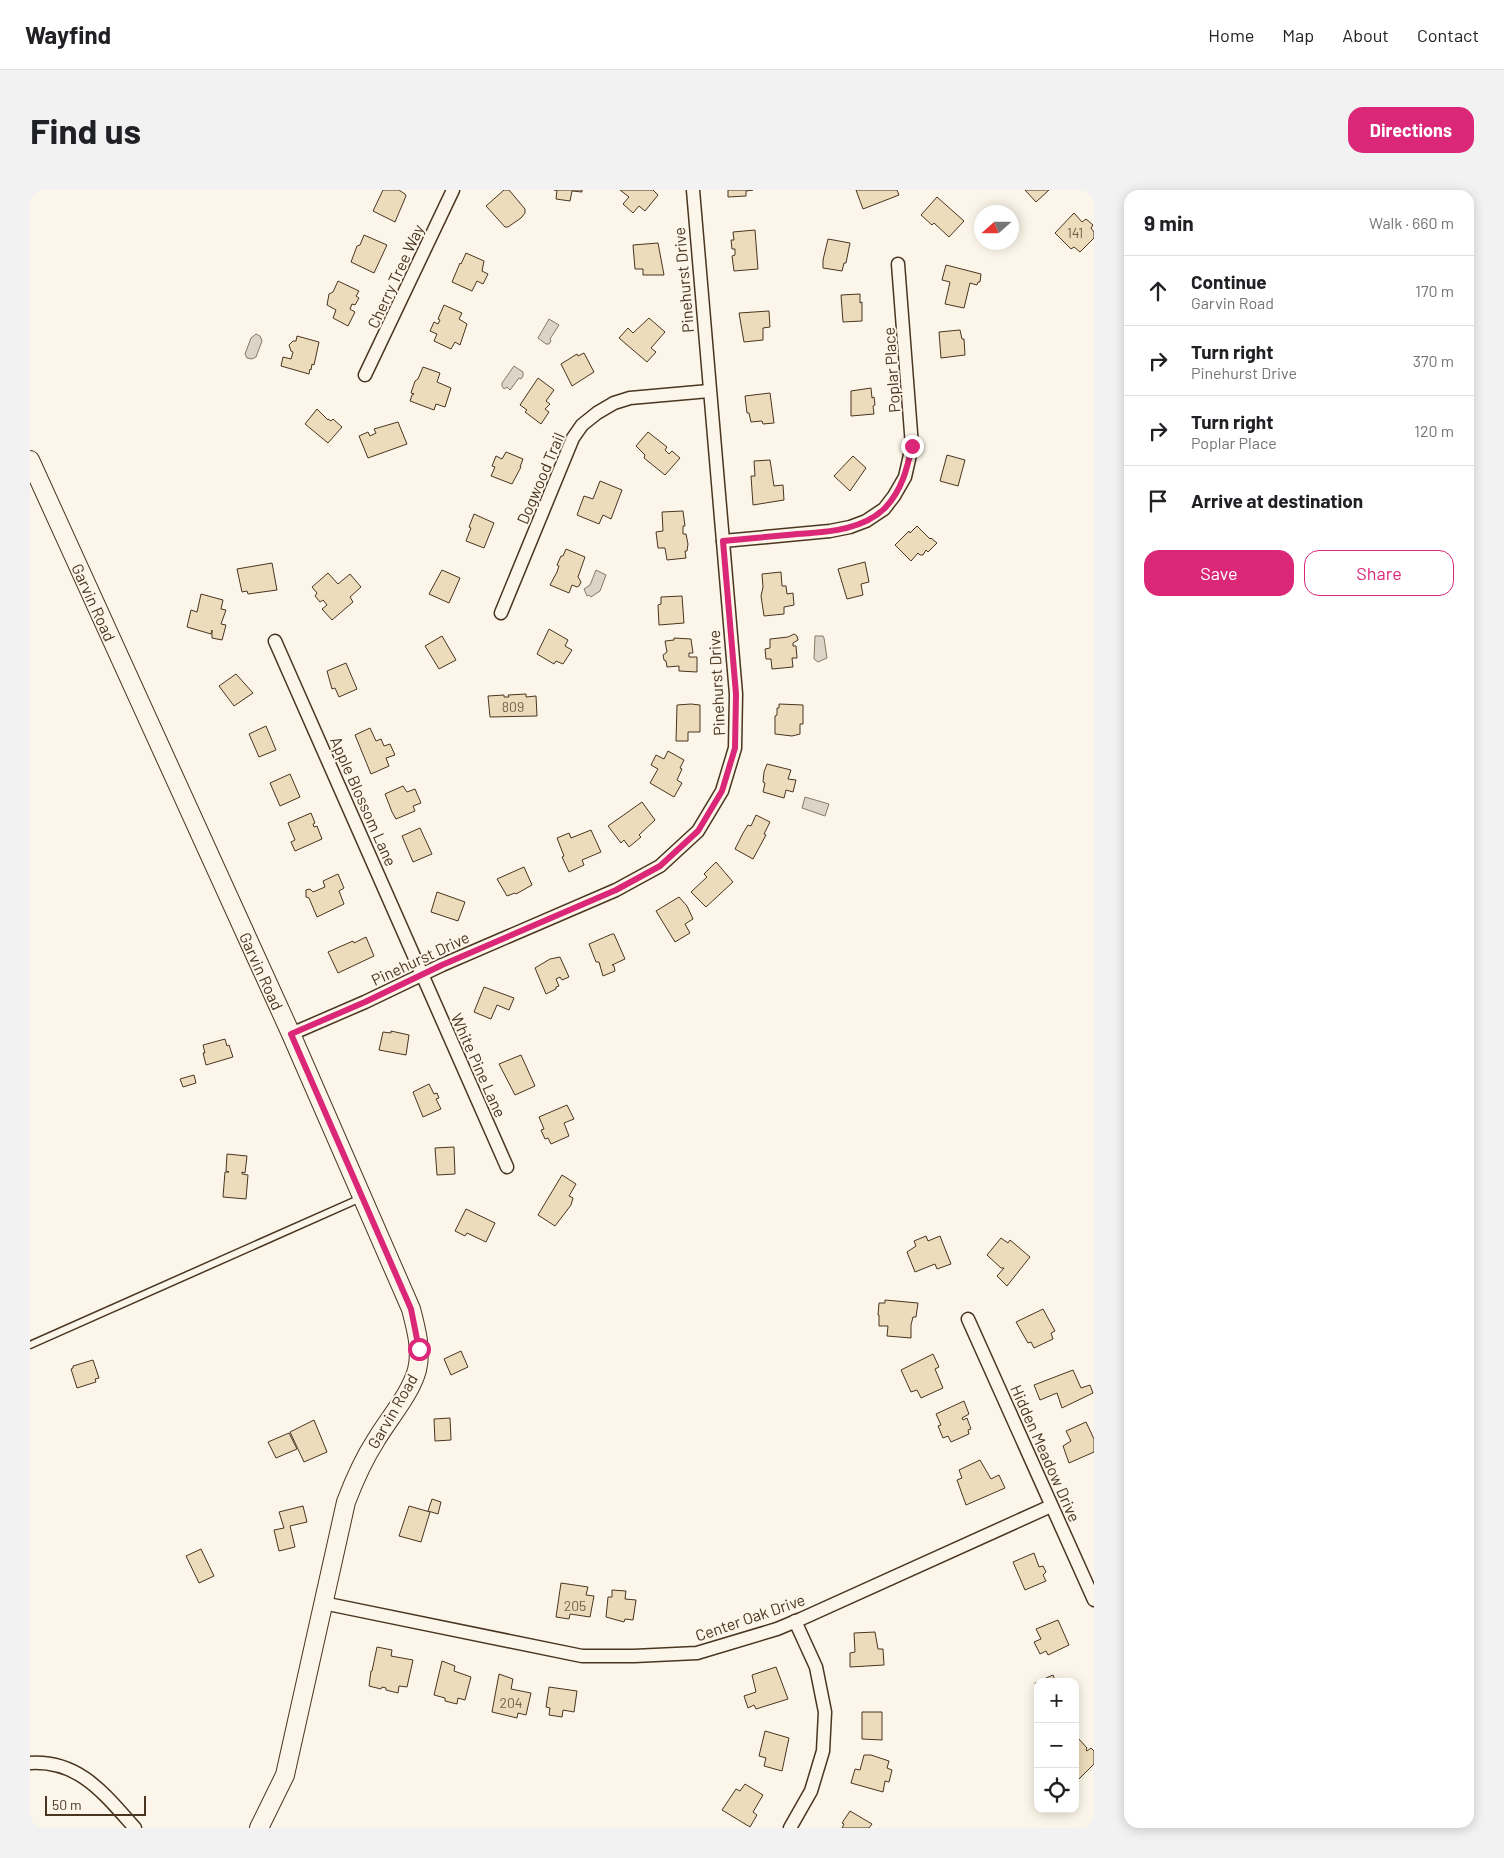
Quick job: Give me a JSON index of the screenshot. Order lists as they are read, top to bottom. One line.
{"streets":{"street":["Cherry Tree Way","Pinehurst Drive","Poplar Place","Dogwood Trail","Garvin Road","Apple Blossom Lane","White Pine Lane","Hidden Meadow Drive","Center Oak Drive"]},"crossings":[["Pinehurst Drive","Poplar Place"],["Pinehurst Drive","Dogwood Trail"],["Pinehurst Drive","Garvin Road"],["Pinehurst Drive","Apple Blossom Lane"],["Pinehurst Drive","White Pine Lane"],["Garvin Road","Center Oak Drive"],["Apple Blossom Lane","White Pine Lane"],["Hidden Meadow Drive","Center Oak Drive"]],"house_numbers":["141","809","205","204"],"scale_bar":"50 m","north":"left","page":{"header":"Wayfind","nav":["Home","Map","About","Contact"],"buttons":["Directions",["Save","Share"]],"title":"Find us","heading":["9 min","Walk · 660 m"],"list":[["Continue","Garvin Road","170 m"],["Turn right","Pinehurst Drive","370 m"],["Turn right","Poplar Place","120 m"],"Arrive at destination"],"map_buttons":["+","−"],"scale":"50 m"}}
